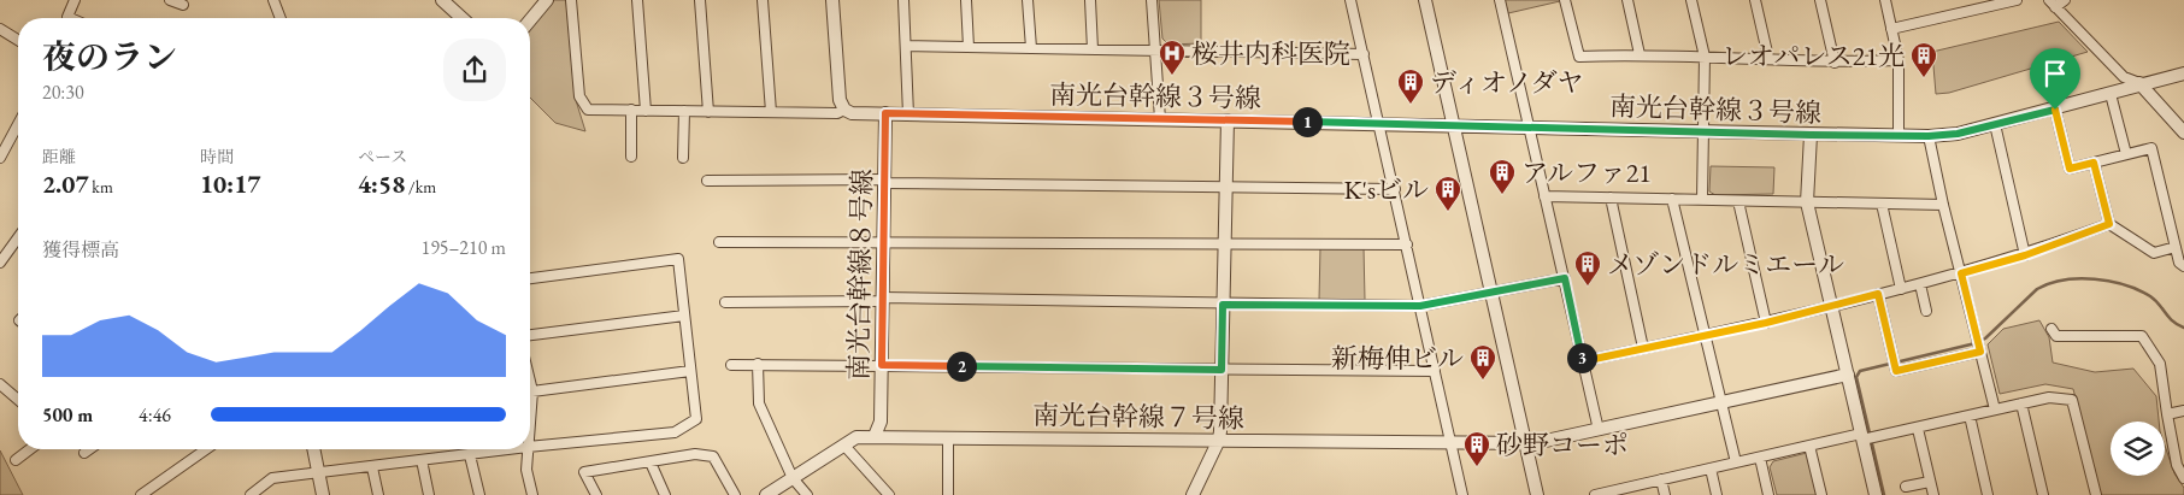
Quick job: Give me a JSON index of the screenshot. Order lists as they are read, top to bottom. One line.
{"streets":{"street":["南光台幹線３号線","南光台幹線８号線","南光台幹線７号線"]},"crossings":[["南光台幹線３号線","南光台幹線８号線"],["南光台幹線８号線","南光台幹線７号線"]],"places":{"hospital":["桜井内科医院"],"building":["レオパレス21光","ディオノダヤ","アルファ21","K'sビル","メゾンドルミエール","新梅伸ビル","砂野コーポ"]},"page":{"heading":["夜のラン","20:30"],"pins":["1","3","2"],"stats":[["距離","2.07 km"],["時間","10:17"],["ペース","4:58 /km"]],"chart":["獲得標高","195–210 m"],"list":[{"name":"500 m","note":"4:46"}]}}
